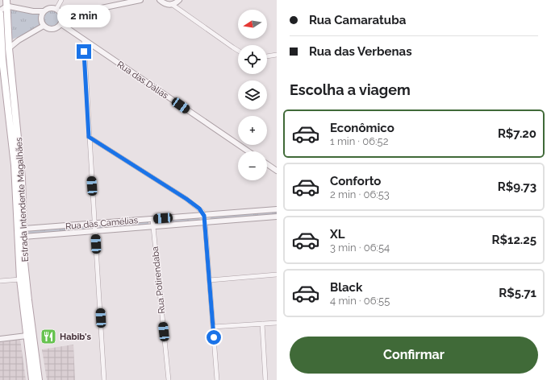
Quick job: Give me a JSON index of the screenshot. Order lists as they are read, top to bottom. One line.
{"streets":{"main road":["Estrada Intendente Magalhães"],"street":["Rua das Dálias","Rua das Camélias","Rua Potirendaba"]},"crossings":[["Estrada Intendente Magalhães","Rua das Camélias"],["Rua das Camélias","Rua Potirendaba"]],"places":{"restaurant":["Habib's"]},"north":"left","page":{"banner":["Rua Camaratuba","Rua das Verbenas"],"bubble":"2 min","map_buttons":["+","−"],"heading":"Escolha a viagem","list":[{"name":"Econômico","note":"1 min · 06:52","value":"R$7.20"},{"name":"Conforto","note":"2 min · 06:53","value":"R$9.73"},{"name":"XL","note":"3 min · 06:54","value":"R$12.25"},{"name":"Black","note":"4 min · 06:55","value":"R$5.71"}],"buttons":"Confirmar"}}
